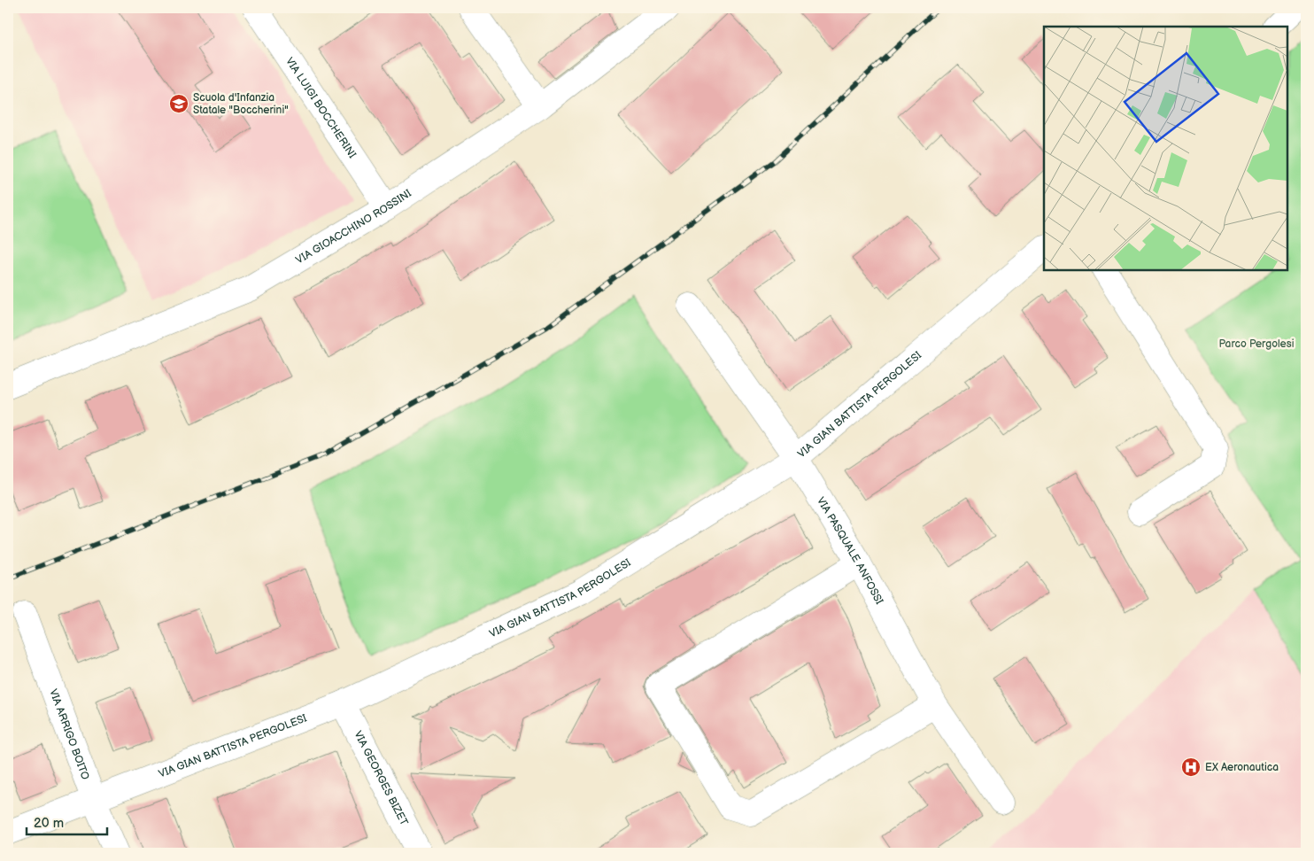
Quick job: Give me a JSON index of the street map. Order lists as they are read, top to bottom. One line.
{"streets":{"street":["VIA LUIGI BOCCHERINI","VIA GIOACCHINO ROSSINI","VIA GIAN BATTISTA PERGOLESI","VIA PASQUALE ANFOSSI","VIA ARRIGO BOITO","VIA GEORGES BIZET"]},"crossings":[["VIA LUIGI BOCCHERINI","VIA GIOACCHINO ROSSINI"],["VIA GIAN BATTISTA PERGOLESI","VIA PASQUALE ANFOSSI"],["VIA GIAN BATTISTA PERGOLESI","VIA ARRIGO BOITO"],["VIA GIAN BATTISTA PERGOLESI","VIA GEORGES BIZET"]],"parks":["Parco Pergolesi"],"places":{"school or university":["Scuola d'Infanzia Statale \"Boccherini\""],"hospital":["EX Aeronautica"]},"scale_bar":"20 m"}
